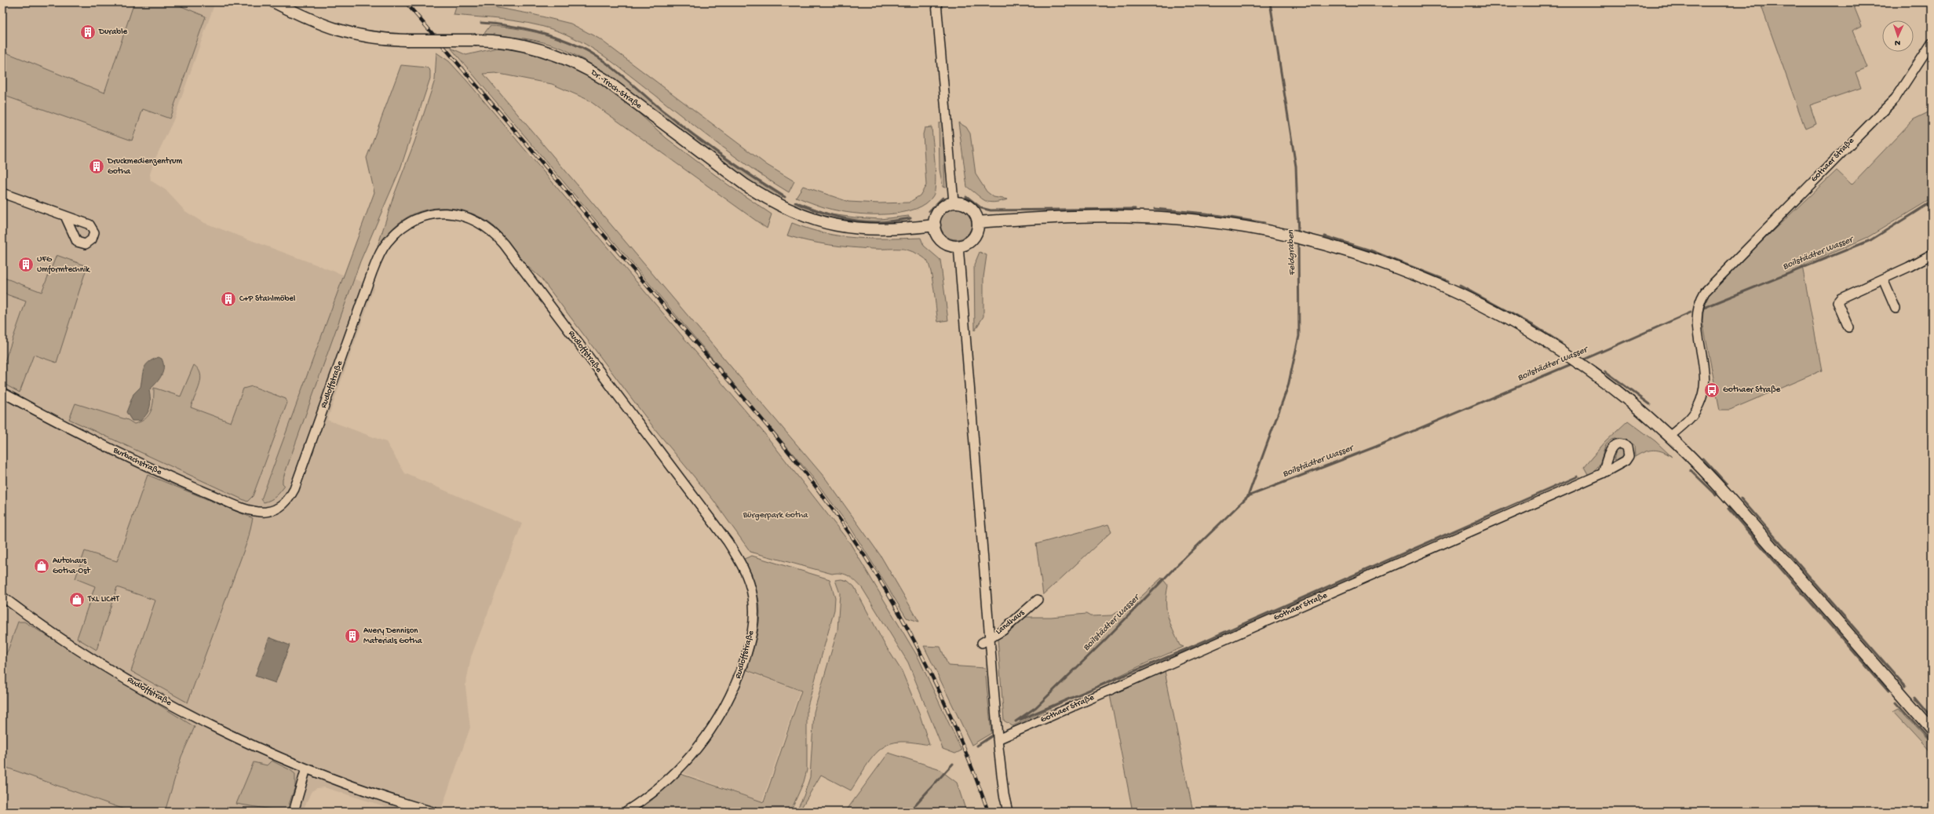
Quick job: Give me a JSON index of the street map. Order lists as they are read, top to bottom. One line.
{"streets":{"main road":["Dr.-Troch-Straße"],"street":["Gothaer Straße","Rudloffstraße","Burbachstraße","Landhaus"]},"crossings":[["Rudloffstraße","Burbachstraße"]],"water":["Feldgraben","Boilstädter Wasser"],"parks":["Bürgerpark Gotha"],"places":{"building":["Durable","Druckmedienzentrum Gotha","UFG Umformtechnik","C+P Stahlmöbel","Avery Dennison Materials Gotha"],"bus stop":["Gothaer Straße"],"shop":["Autohaus Gotha-Ost","TXL LICHT"]},"north":"bottom"}
